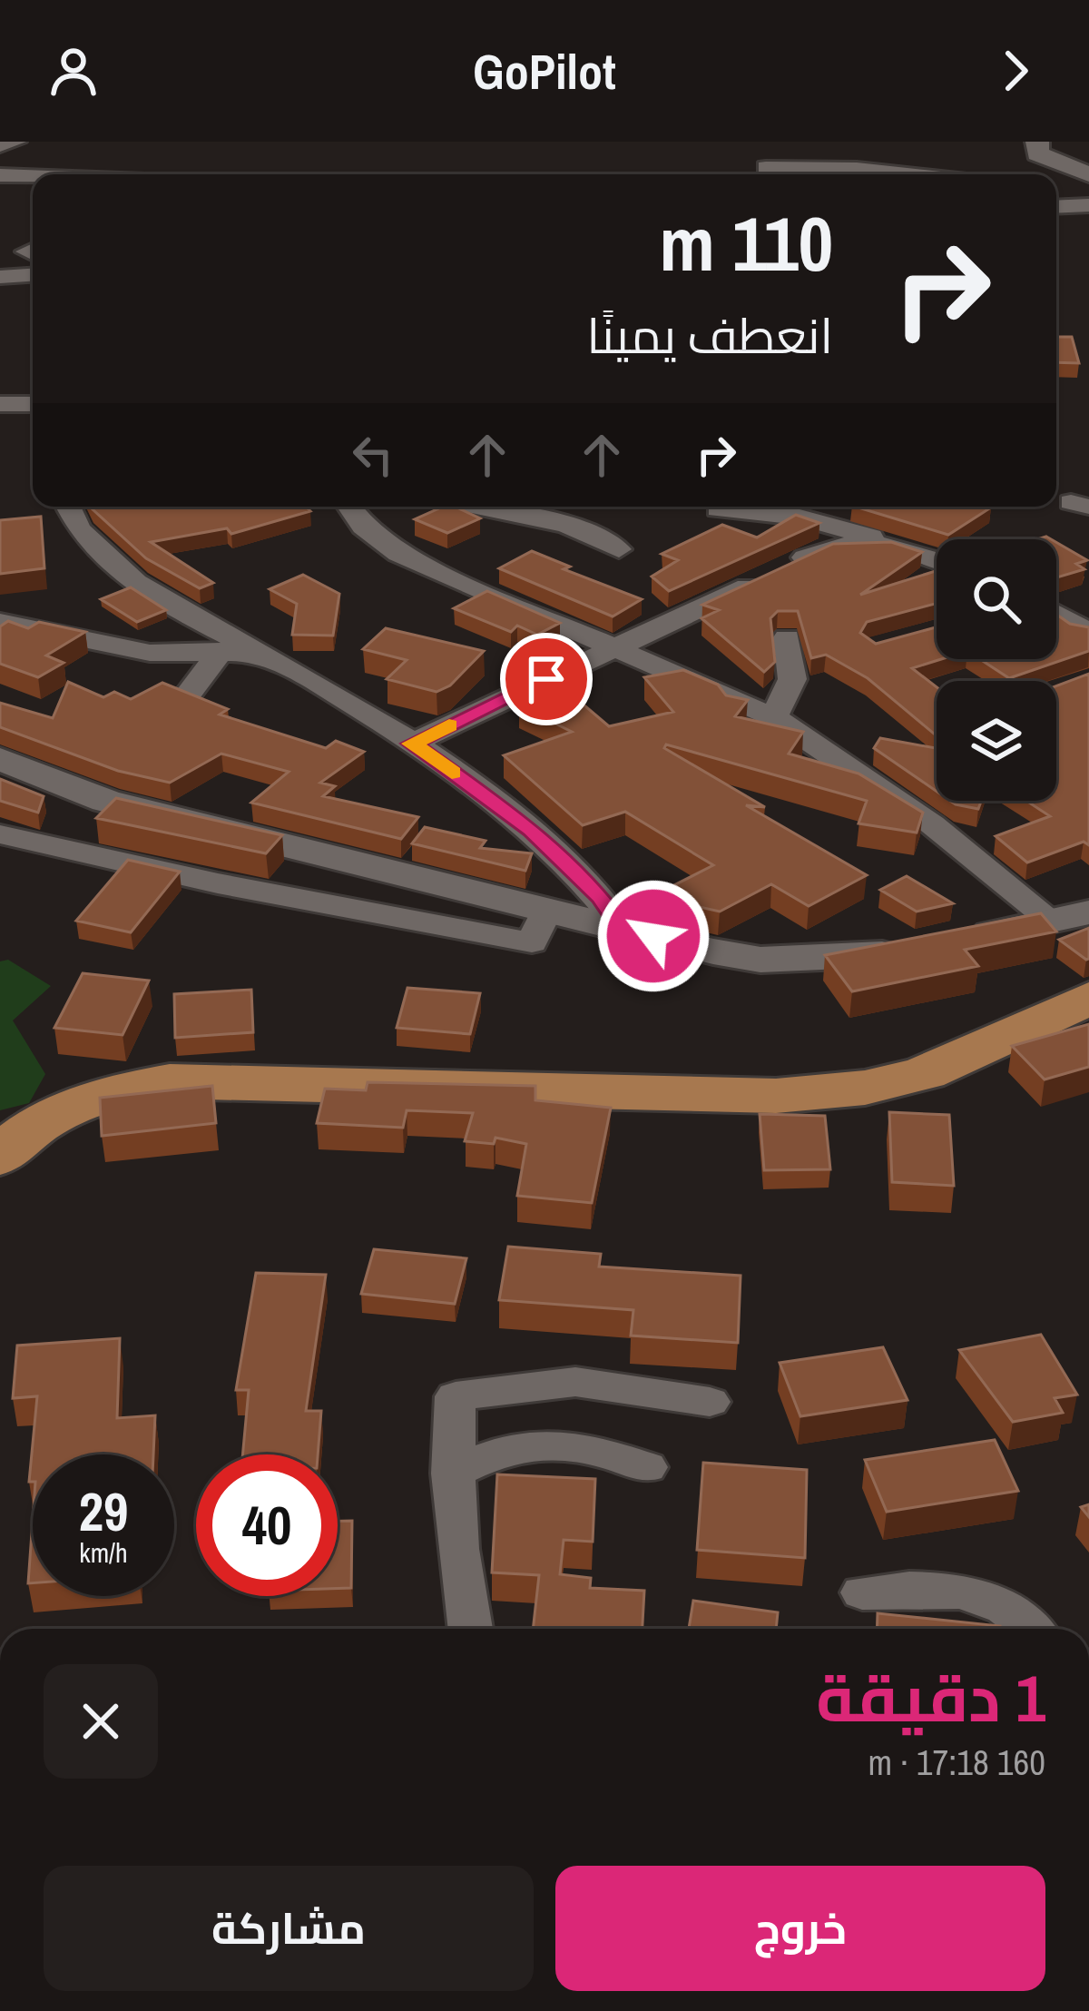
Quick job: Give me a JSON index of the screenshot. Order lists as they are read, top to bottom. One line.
{"page":{"header":"GoPilot","turn":["110 m","انعطف يمينًا"],"speed":"29 km/h","limit":"40","heading":["1 دقيقة","160 m · 17:18"],"buttons":["خروج","مشاركة"]}}
